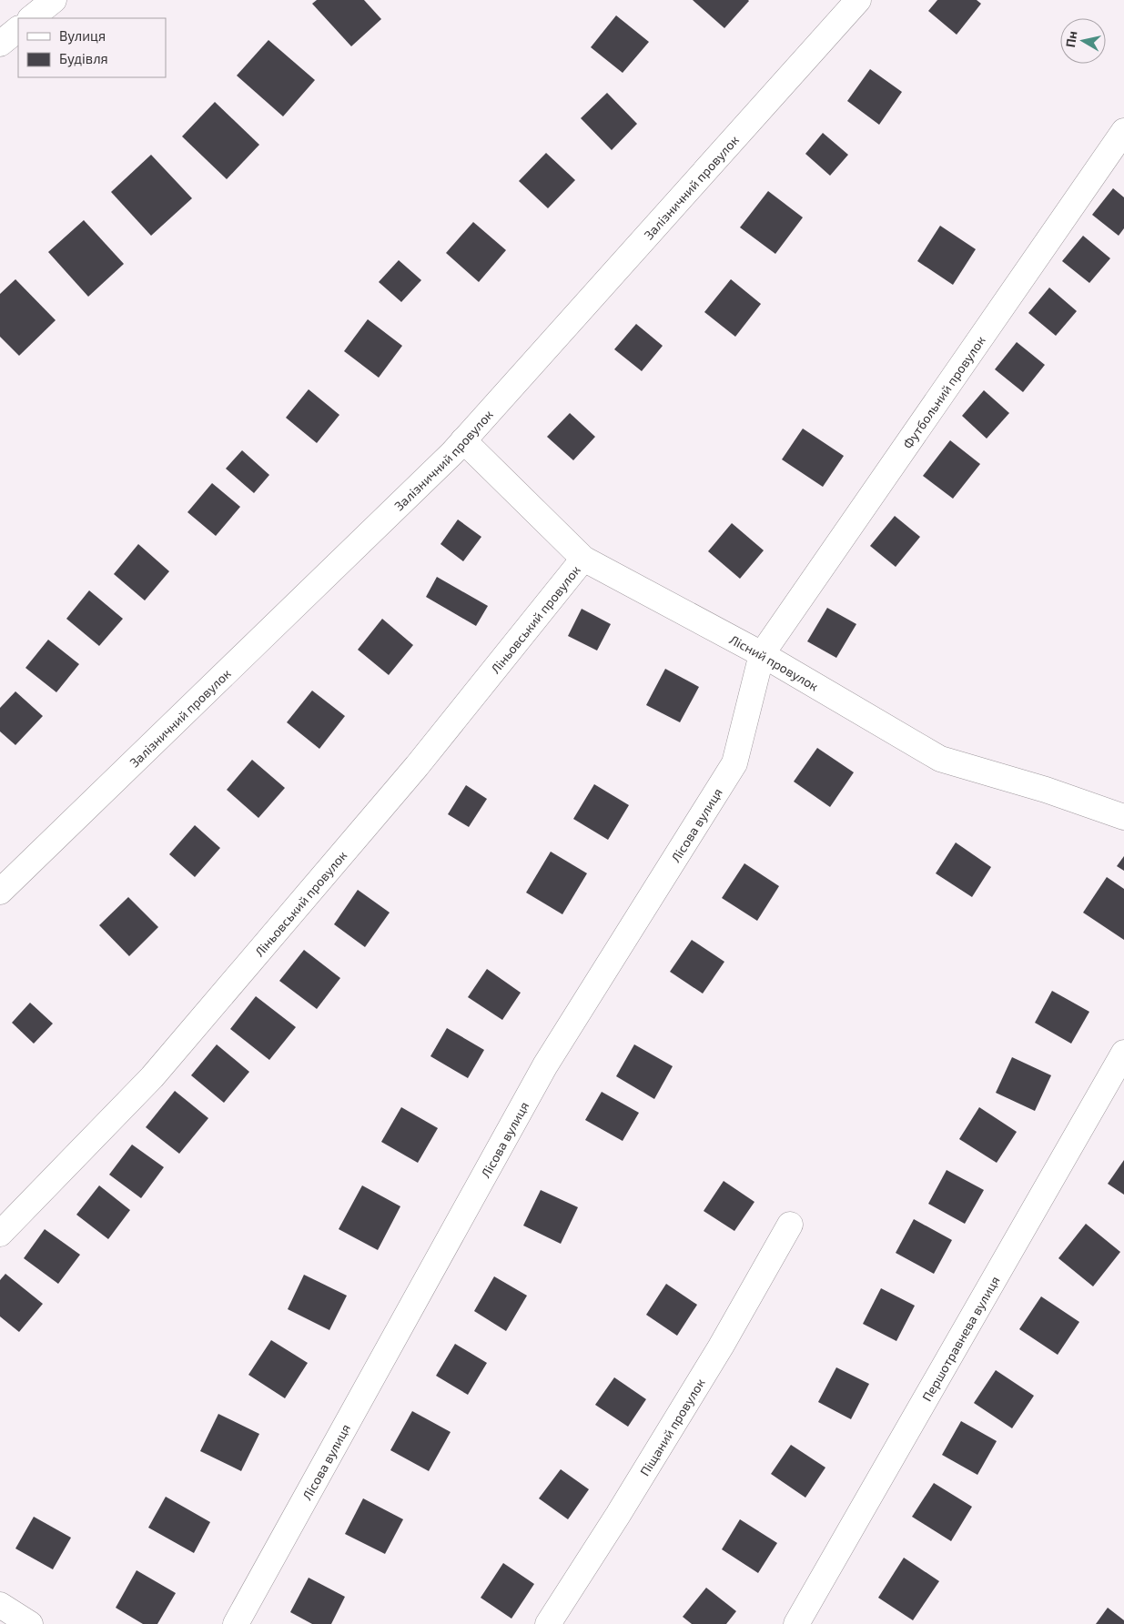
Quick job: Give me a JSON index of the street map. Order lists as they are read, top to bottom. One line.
{"streets":{"street":["Залізничний провулок","Футбольний провулок","Ліньовський провулок","Лісний провулок","Лісова вулиця","Першотравнева вулиця","Піщаний провулок"]},"crossings":[["Залізничний провулок","Лісний провулок"],["Футбольний провулок","Лісний провулок"],["Футбольний провулок","Лісова вулиця"],["Ліньовський провулок","Лісний провулок"],["Лісний провулок","Лісова вулиця"]],"legend":["Вулиця","Будівля"],"north":"left"}
